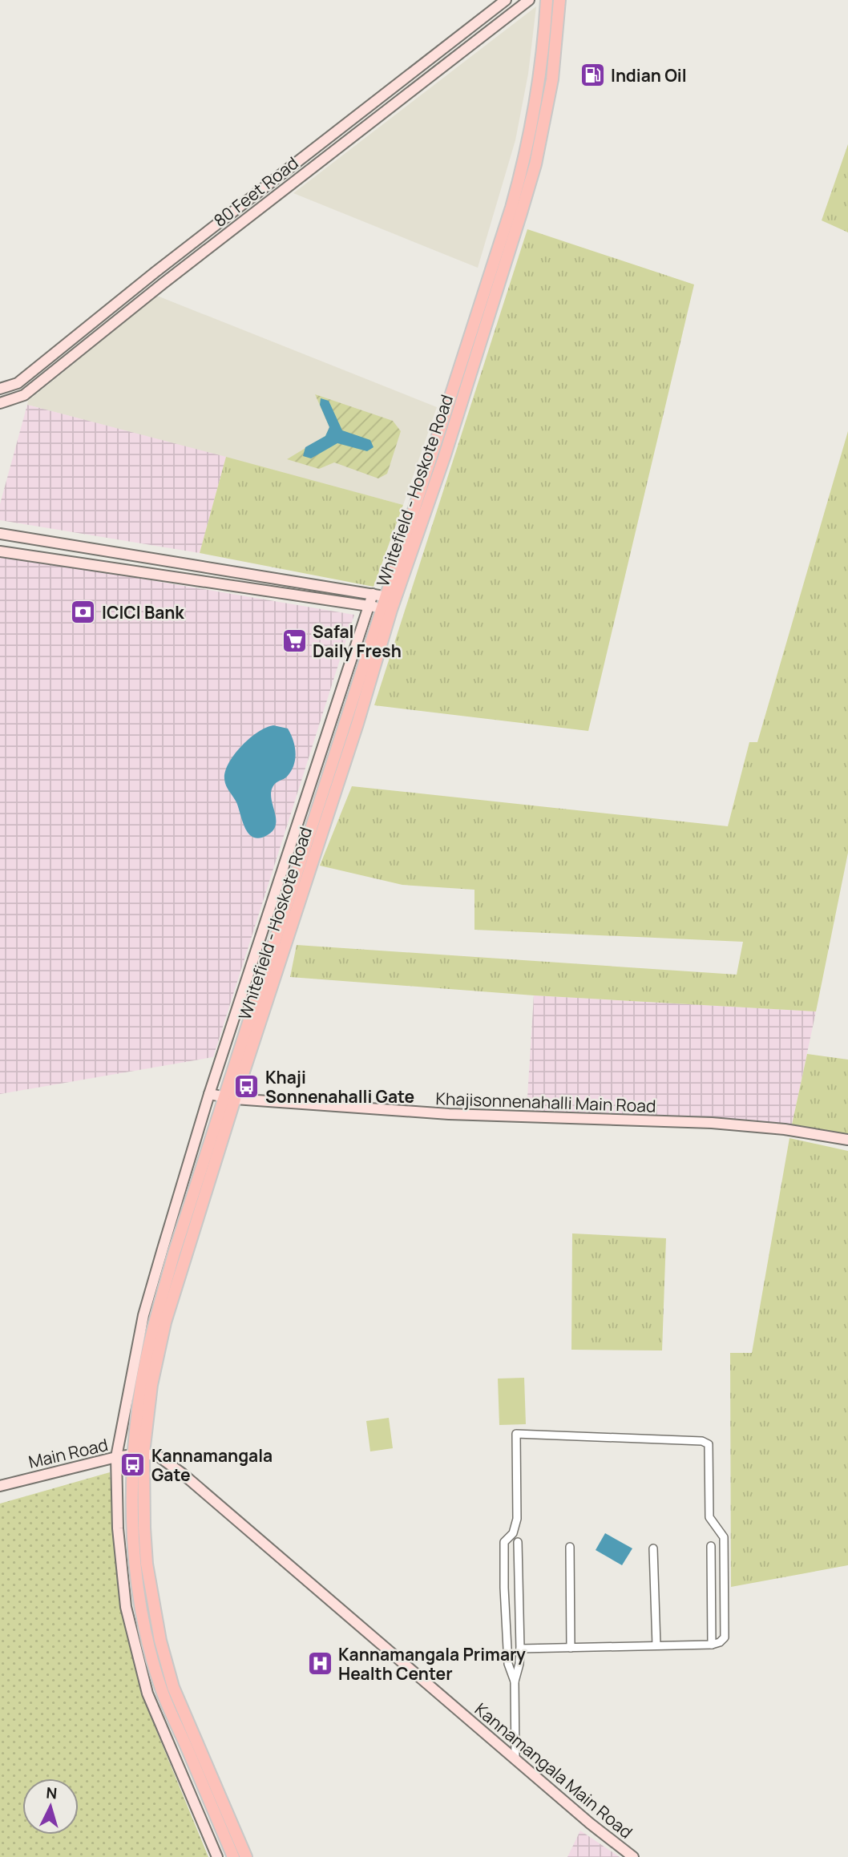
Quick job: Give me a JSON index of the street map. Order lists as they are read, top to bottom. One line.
{"streets":{"main road":["Whitefield - Hoskote Road"],"street":["80 Feet Road","Khajisonnenahalli Main Road","Main Road","Kannamangala Main Road"]},"crossings":[["Whitefield - Hoskote Road","Khajisonnenahalli Main Road"],["Whitefield - Hoskote Road","Main Road"],["Whitefield - Hoskote Road","Kannamangala Main Road"],["Main Road","Kannamangala Main Road"]],"places":{"fuel station":["Indian Oil"],"bank":["ICICI Bank"],"supermarket":["Safal Daily Fresh"],"bus stop":["Khaji Sonnenahalli Gate","Kannamangala Gate"],"hospital":["Kannamangala Primary Health Center"]},"north":"top"}
